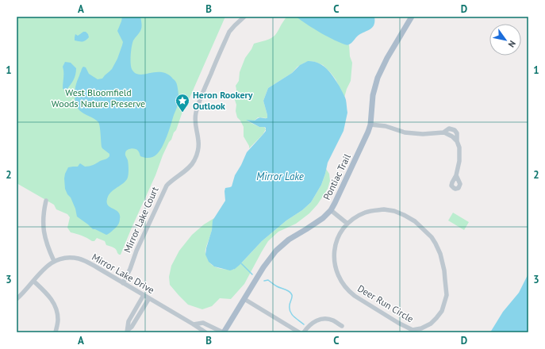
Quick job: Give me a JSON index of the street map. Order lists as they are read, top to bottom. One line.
{"streets":{"main road":["Pontiac Trail"],"street":["Mirror Lake Court","Mirror Lake Drive","Deer Run Circle"]},"crossings":[["Pontiac Trail","Mirror Lake Drive"],["Mirror Lake Court","Mirror Lake Drive"]],"water":["Mirror Lake"],"parks":["West Bloomfield Woods Nature Preserve"],"places":{"place":["Heron Rookery Outlook"]},"north":"bottom right","grid":{"columns":["A","B","C","D"],"rows":["1","2","3"]}}
